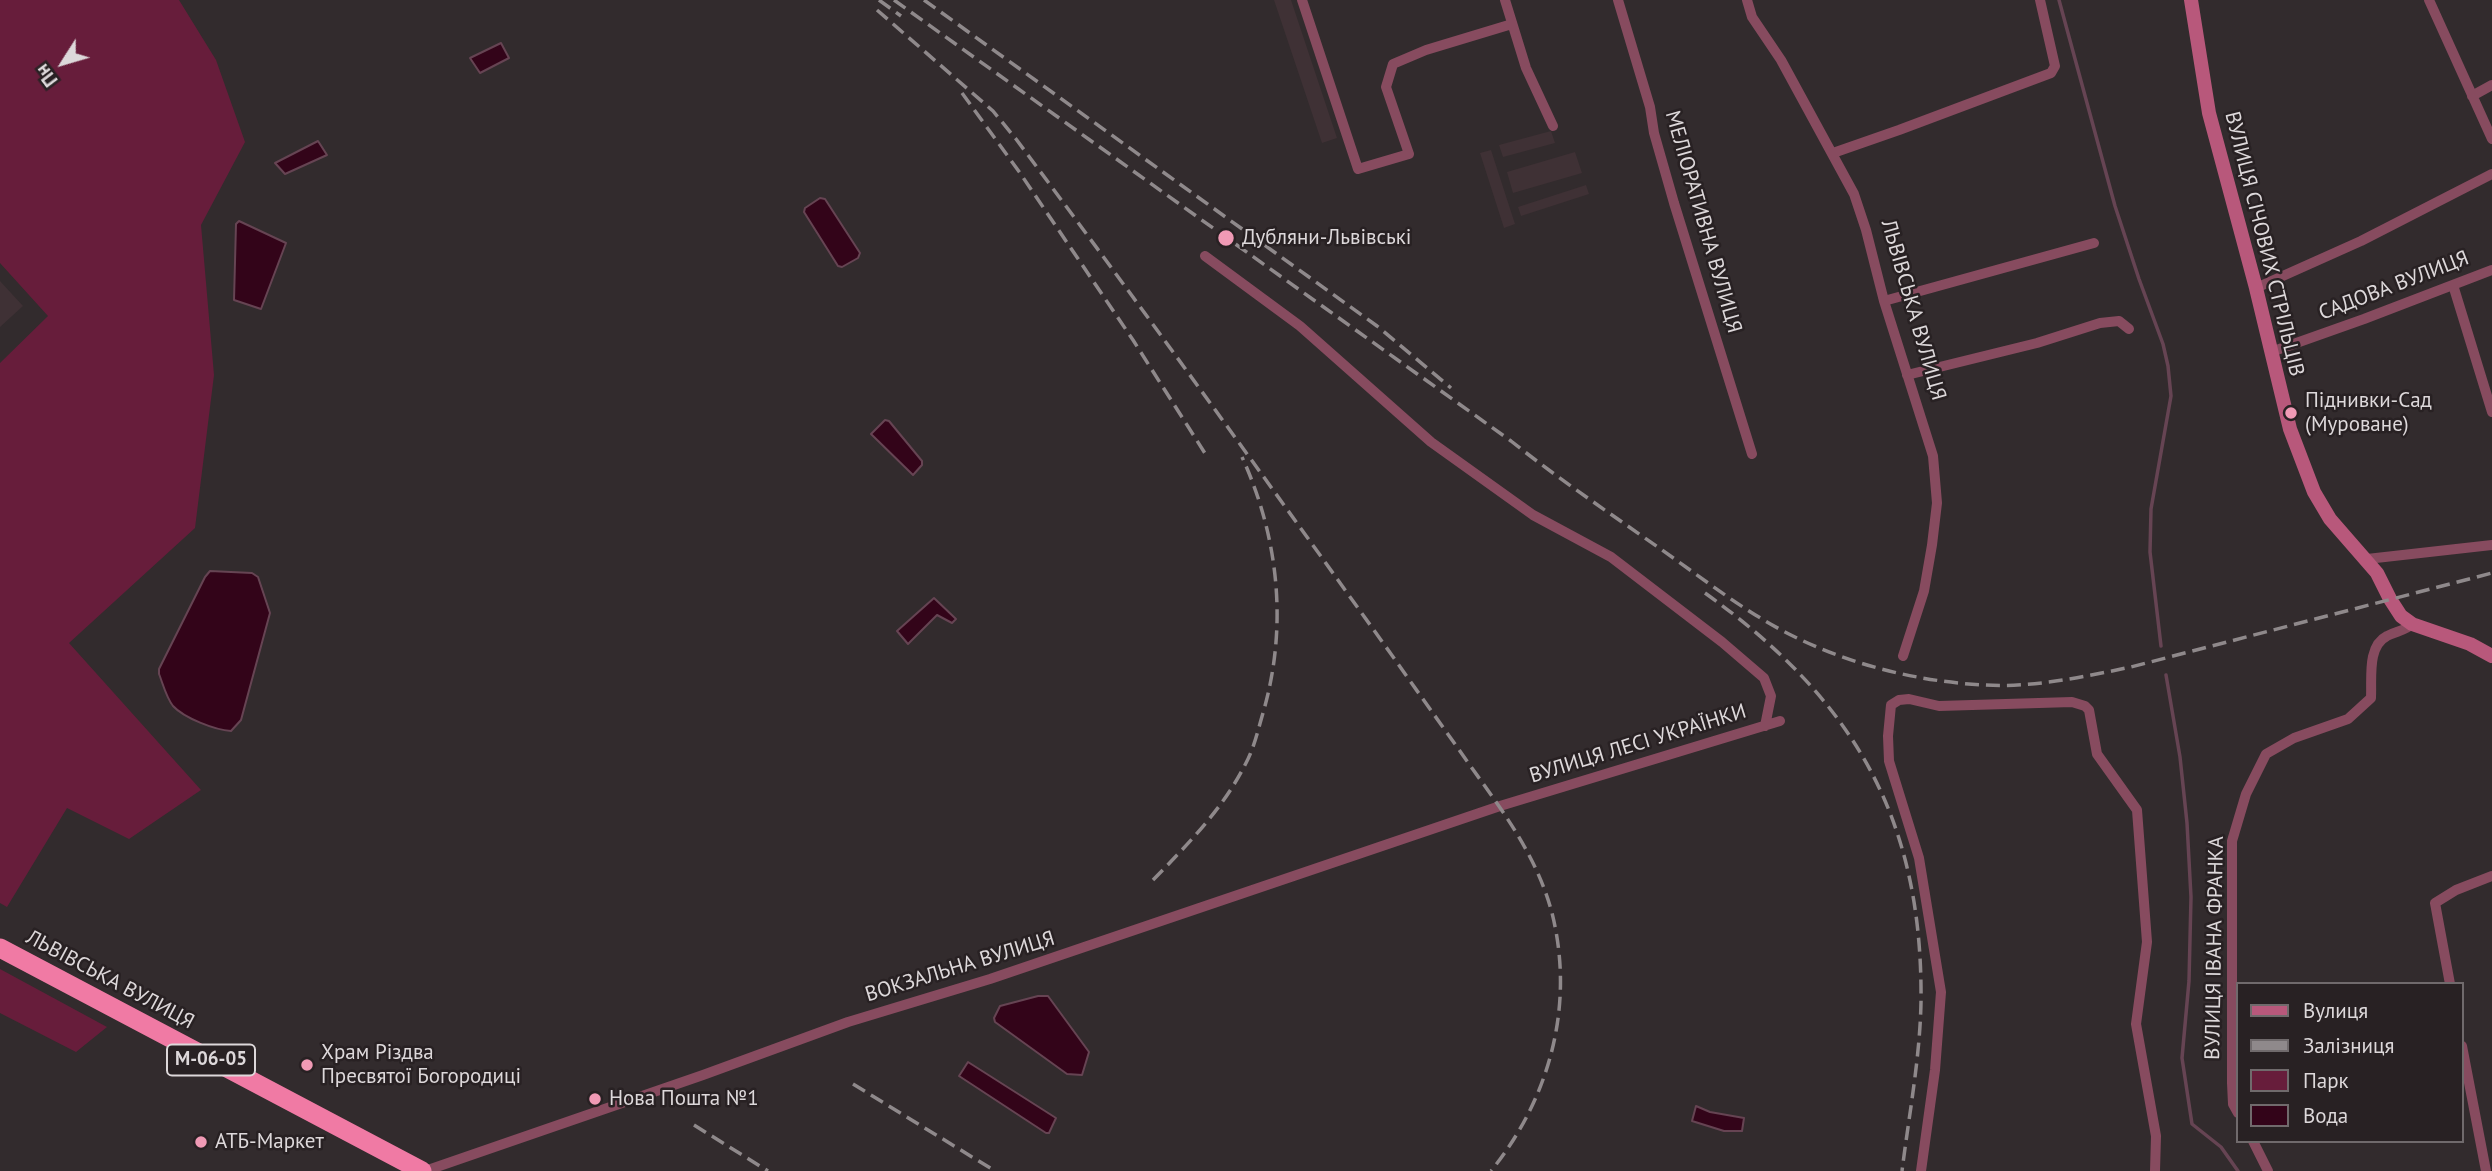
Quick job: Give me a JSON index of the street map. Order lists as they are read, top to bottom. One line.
{"streets":{"highway":["ЛЬВІВСЬКА ВУЛИЦЯ","М-06-05"],"street":["МЕЛІОРАТИВНА ВУЛИЦЯ","ВУЛИЦЯ СІЧОВИХ СТРІЛЬЦІВ","САДОВА ВУЛИЦЯ","ВУЛИЦЯ ЛЕСІ УКРАЇНКИ","ВУЛИЦЯ ІВАНА ФРАНКА","ВОКЗАЛЬНА ВУЛИЦЯ"]},"crossings":[["ВУЛИЦЯ СІЧОВИХ СТРІЛЬЦІВ","САДОВА ВУЛИЦЯ"],["ВУЛИЦЯ СІЧОВИХ СТРІЛЬЦІВ","ВУЛИЦЯ ІВАНА ФРАНКА"],["ЛЬВІВСЬКА ВУЛИЦЯ","ВОКЗАЛЬНА ВУЛИЦЯ"],["ВУЛИЦЯ ЛЕСІ УКРАЇНКИ","ВОКЗАЛЬНА ВУЛИЦЯ"]],"places":["Дубляни-Львівські","Піднивки-Сад (Муроване)","Храм Різдва Пресвятої Богородиці","Нова Пошта №1","АТБ-Маркет"],"legend":["Вулиця","Залізниця","Парк","Вода"],"north":"bottom left"}
